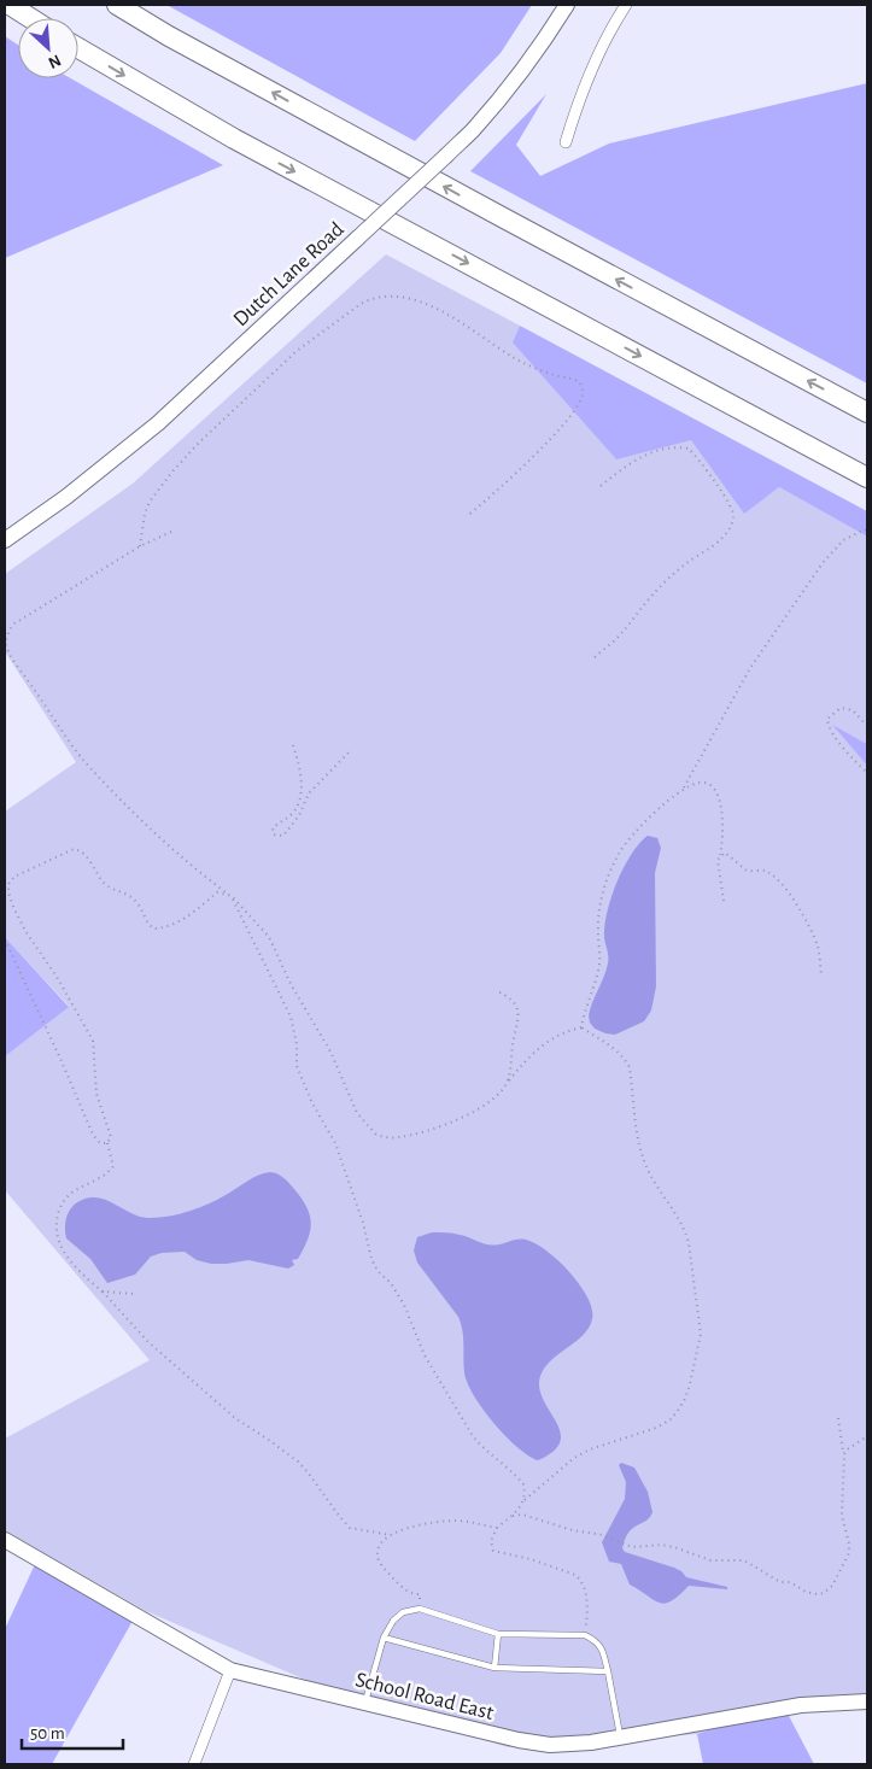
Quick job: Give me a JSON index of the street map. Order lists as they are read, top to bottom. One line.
{"streets":{"street":["Dutch Lane Road","School Road East"]},"scale_bar":"50 m","north":"bottom right"}
